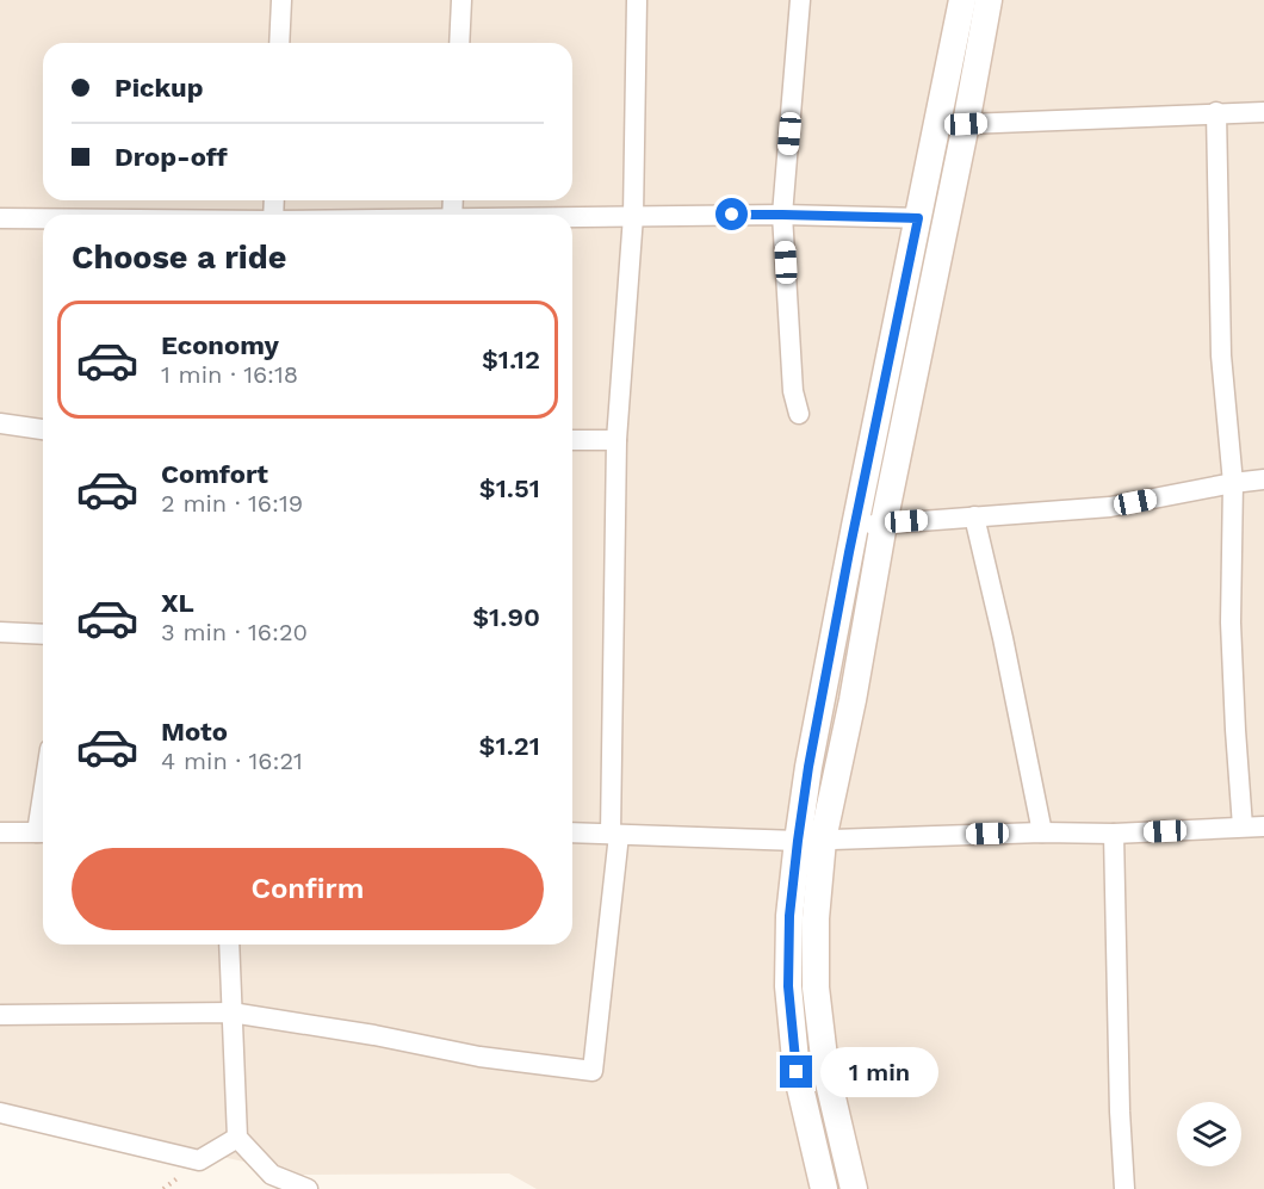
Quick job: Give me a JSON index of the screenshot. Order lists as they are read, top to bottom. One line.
{"page":{"banner":["Pickup","Drop-off"],"heading":"Choose a ride","list":[{"name":"Economy","note":"1 min · 16:18","value":"$1.12"},{"name":"Comfort","note":"2 min · 16:19","value":"$1.51"},{"name":"XL","note":"3 min · 16:20","value":"$1.90"},{"name":"Moto","note":"4 min · 16:21","value":"$1.21"}],"buttons":"Confirm","bubble":"1 min"}}
